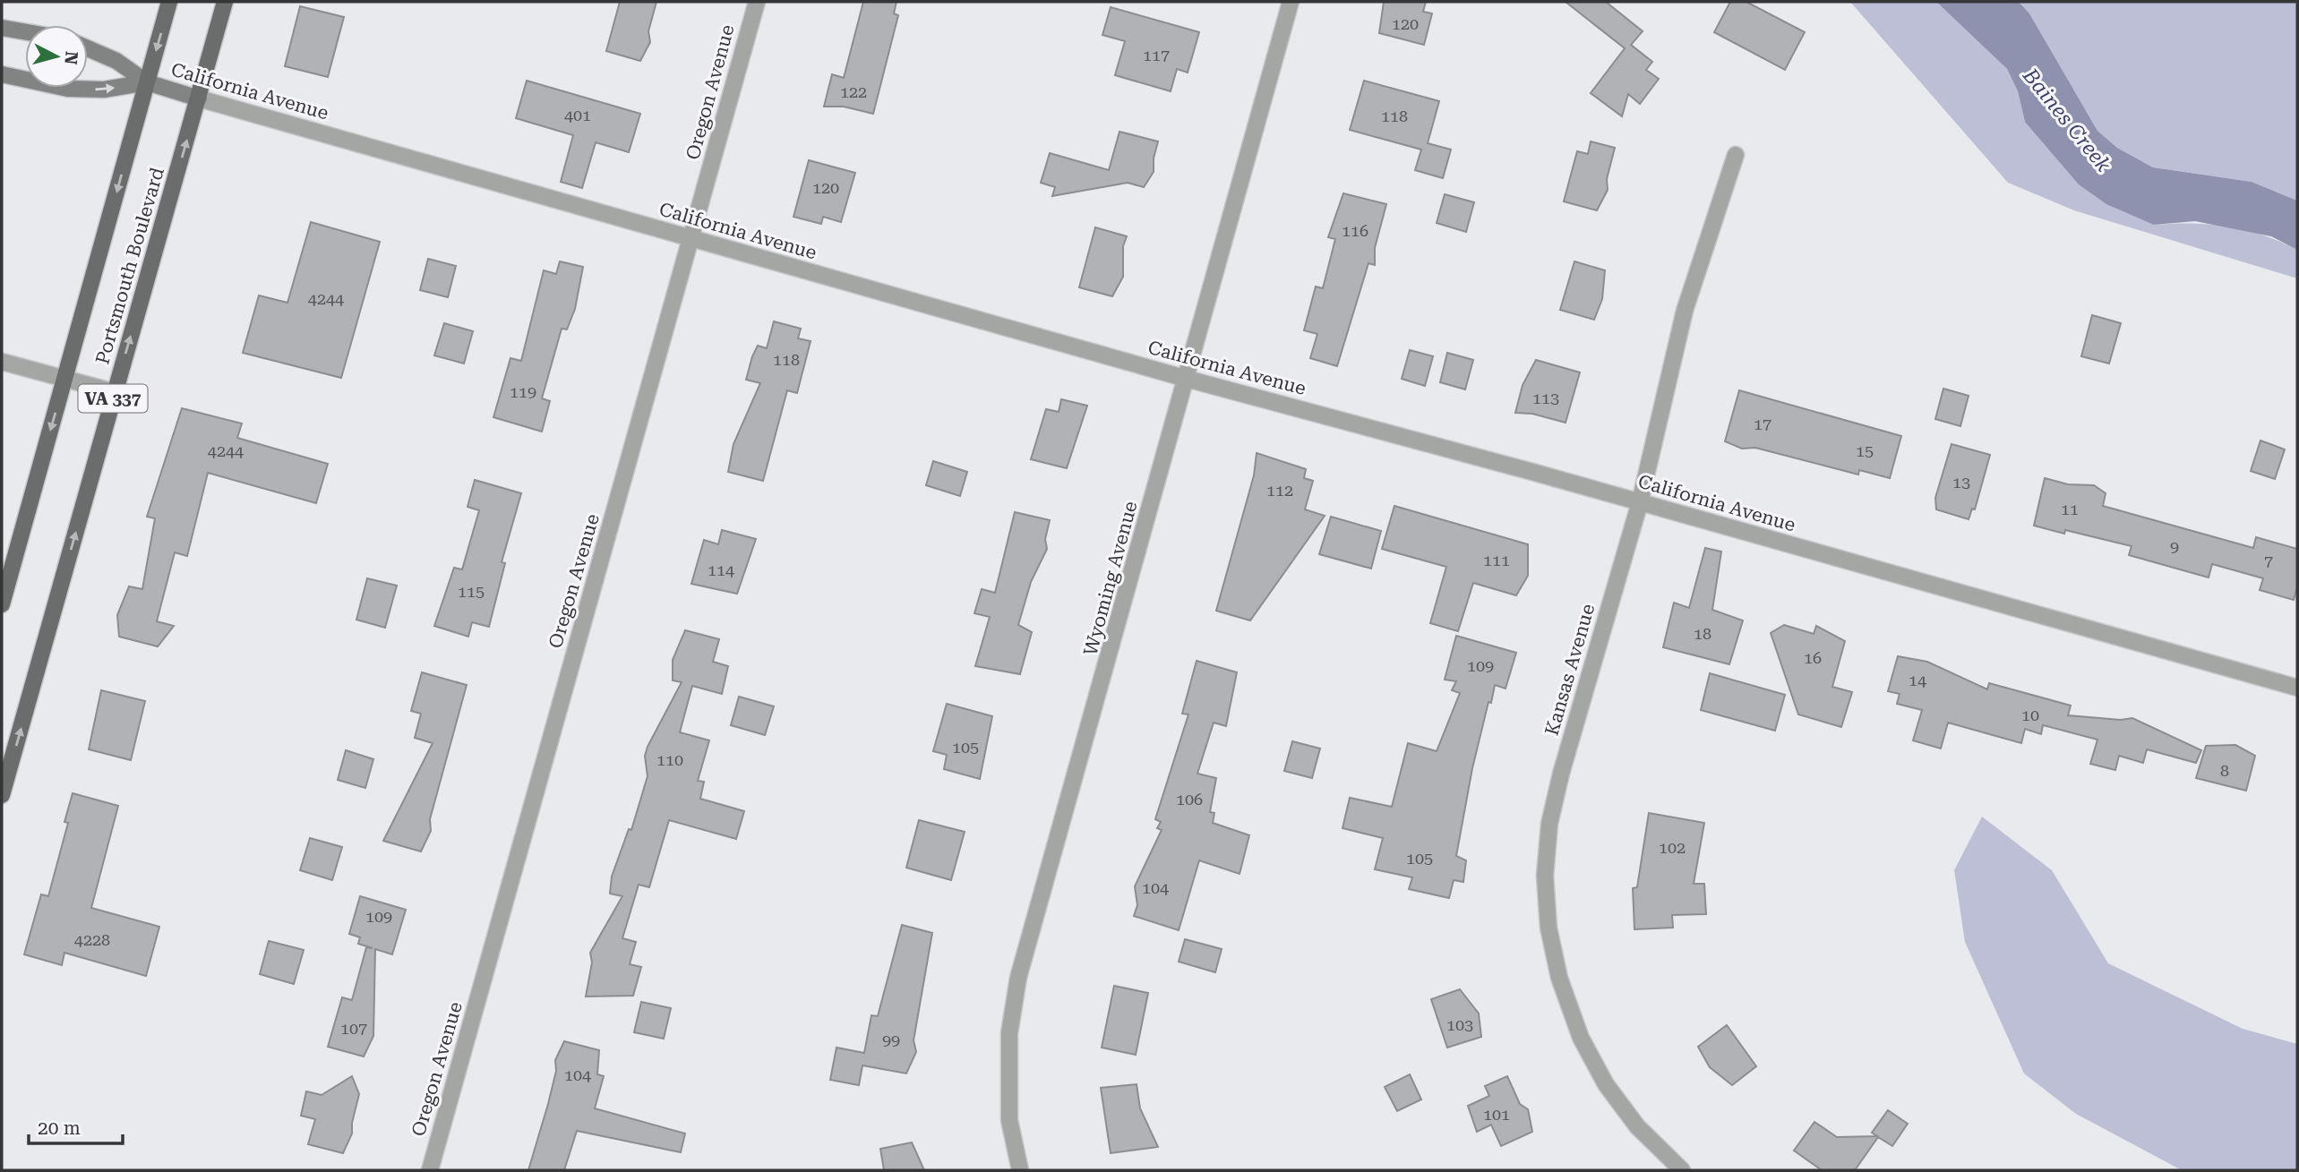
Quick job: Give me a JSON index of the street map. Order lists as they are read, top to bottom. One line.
{"streets":{"main road":["California Avenue","Portsmouth Boulevard","VA 337"],"street":["Oregon Avenue","Wyoming Avenue","Kansas Avenue"]},"crossings":[["California Avenue","Oregon Avenue"],["California Avenue","Portsmouth Boulevard"],["California Avenue","Wyoming Avenue"],["California Avenue","Kansas Avenue"]],"water":["Baines Creek"],"house_numbers":["120","117","122","401","118","120","116","4244","118","119","113","17","4244","15","13","112","11","9","111","7","114","115","18","16","109","14","10","105","110","8","106","102","105","104","109","4228","103","107","99","104","101"],"scale_bar":"20 m","north":"right"}
